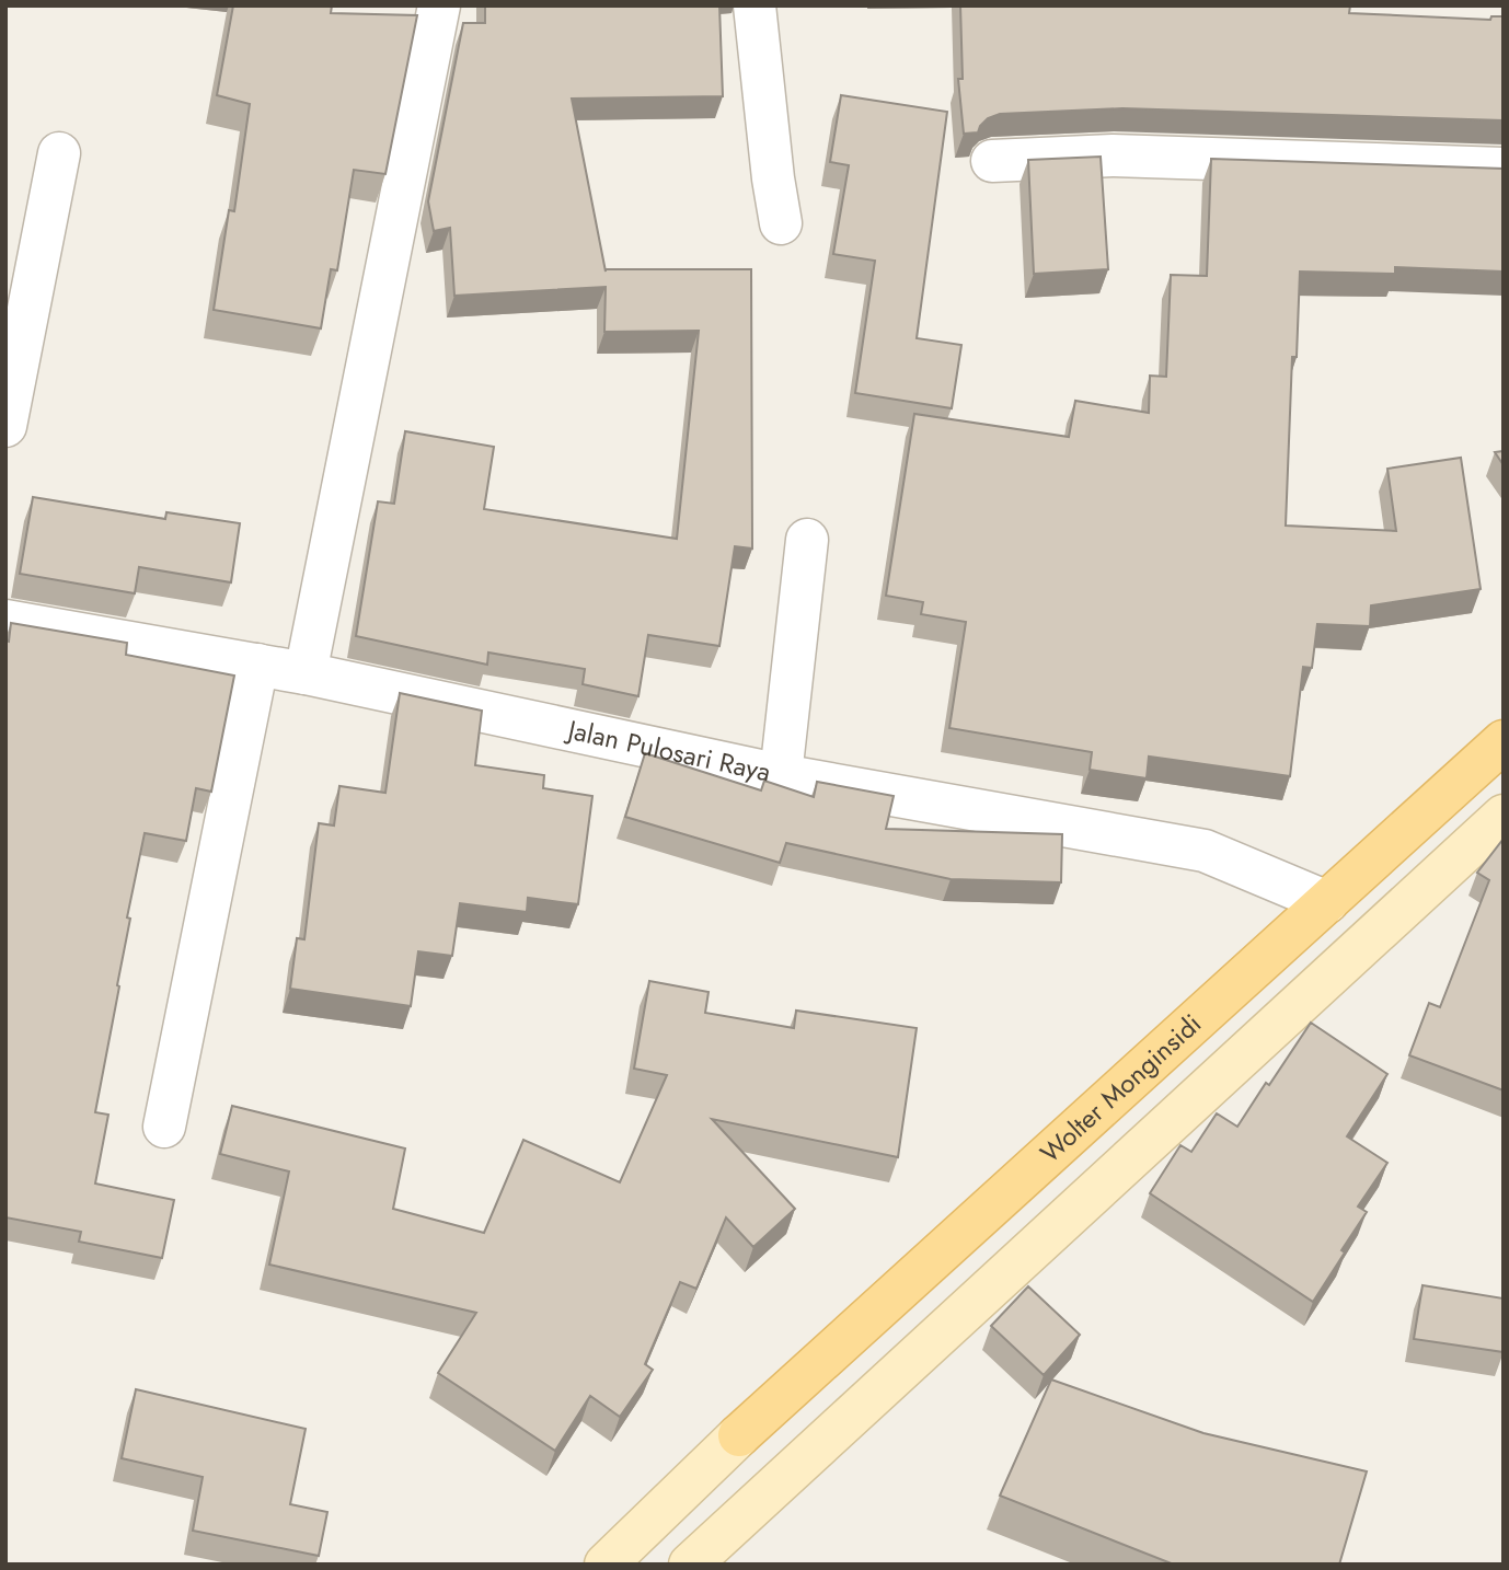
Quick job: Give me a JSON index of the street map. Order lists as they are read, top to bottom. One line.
{"streets":{"main road":["Wolter Monginsidi"],"street":["Jalan Pulosari Raya"]},"crossings":[["Jalan Pulosari Raya","Wolter Monginsidi"]]}
